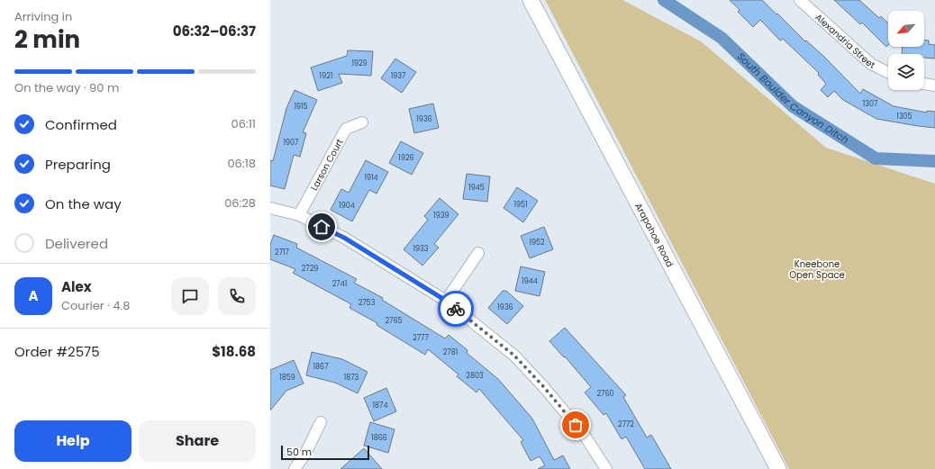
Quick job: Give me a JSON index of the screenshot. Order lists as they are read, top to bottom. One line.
{"streets":{"main road":["Arapahoe Road"],"street":["Alexandria Street","Larson Court"]},"water":["South Boulder Canyon Ditch"],"parks":["Kneebone Open Space"],"house_numbers":["1929","1921","1937","1307","1915","1305","1936","1907","1926","1914","1945","1951","1904","1939","1952","1933","2717","2729","1944","2741","2753","1936","2765","2777","2781","1867","2803","1859","1873","2760","1874","2772","1866"],"scale_bar":"50 m","north":"bottom left","page":{"heading":["2 min","Arriving in","06:32–06:37"],"panel":["Alex","Courier · 4.8","Order #2575","$18.68"],"bar":"On the way · 90 m","list":[["Confirmed","06:11"],["Preparing","06:18"],["On the way","06:28"],"Delivered"],"round":"A","buttons":["Help","Share"],"scale":"50 m"}}
